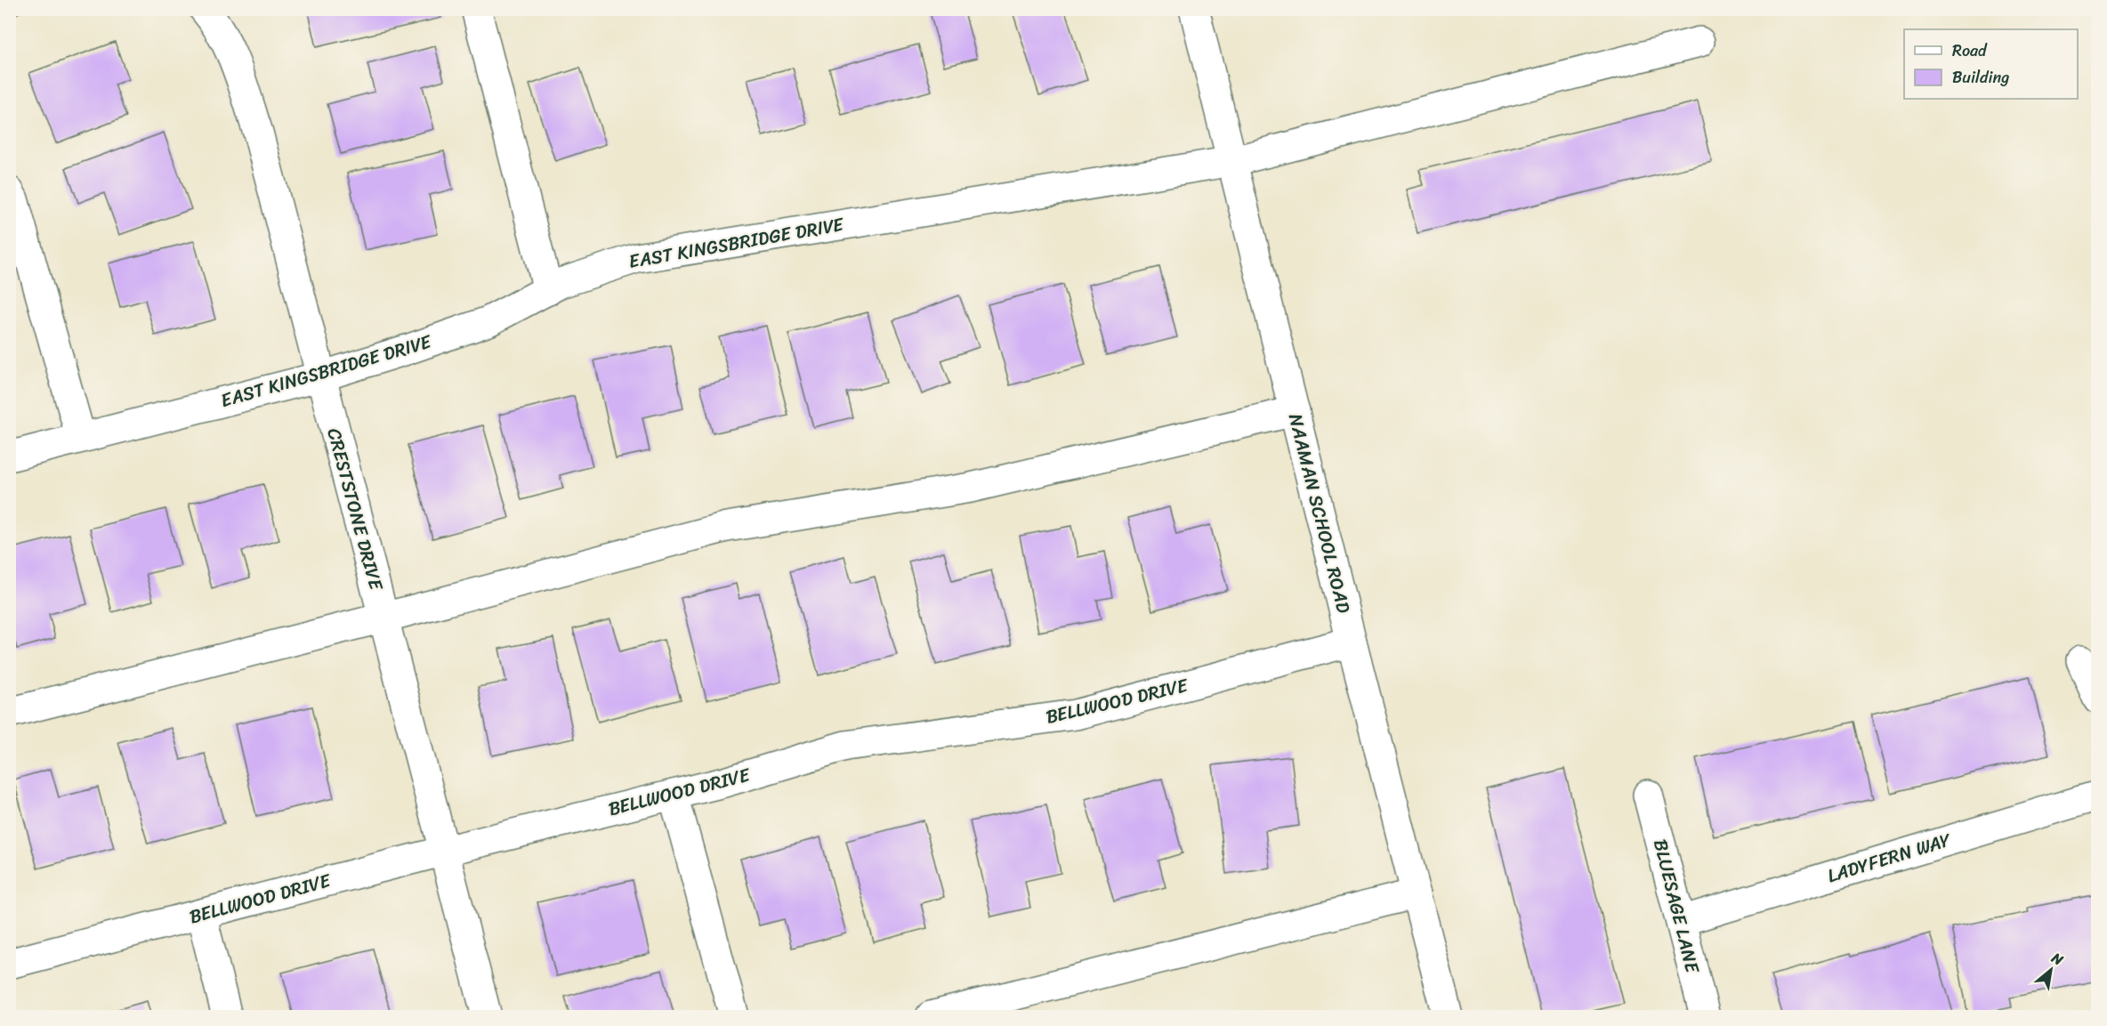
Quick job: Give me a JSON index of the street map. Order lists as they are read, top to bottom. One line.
{"streets":{"street":["EAST KINGSBRIDGE DRIVE","CRESTSTONE DRIVE","NAAMAN SCHOOL ROAD","BELLWOOD DRIVE","LADYFERN WAY","BLUESAGE LANE"]},"crossings":[["EAST KINGSBRIDGE DRIVE","CRESTSTONE DRIVE"],["EAST KINGSBRIDGE DRIVE","NAAMAN SCHOOL ROAD"],["CRESTSTONE DRIVE","BELLWOOD DRIVE"],["NAAMAN SCHOOL ROAD","BELLWOOD DRIVE"],["LADYFERN WAY","BLUESAGE LANE"]],"legend":["Road","Building"],"north":"top right"}
